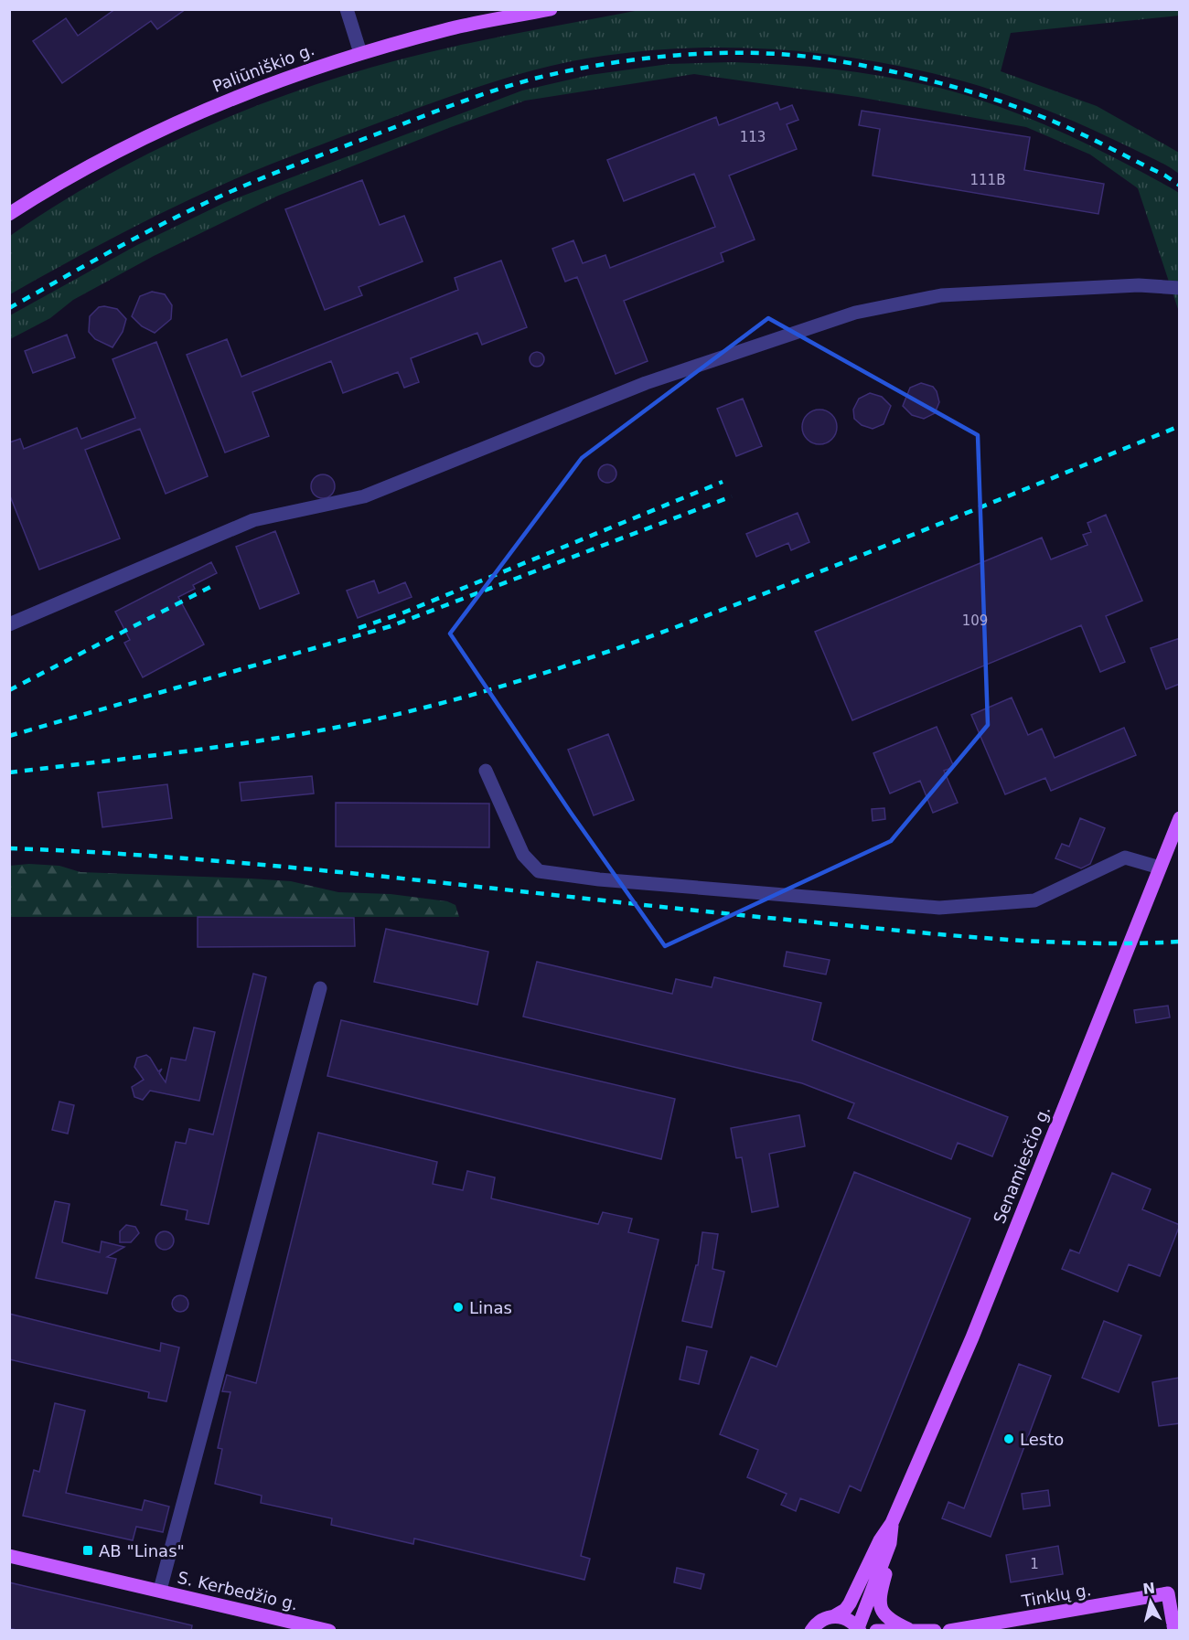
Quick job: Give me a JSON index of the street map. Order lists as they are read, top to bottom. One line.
{"streets":{"main road":["Paliūniškio g.","Senamiesčio g.","S. Kerbedžio g.","Tinklų g."]},"places":{"other":["Linas","Lesto"],"transit":["AB \"Linas\""]},"house_numbers":["113","111B","109","1"],"north":"top"}
